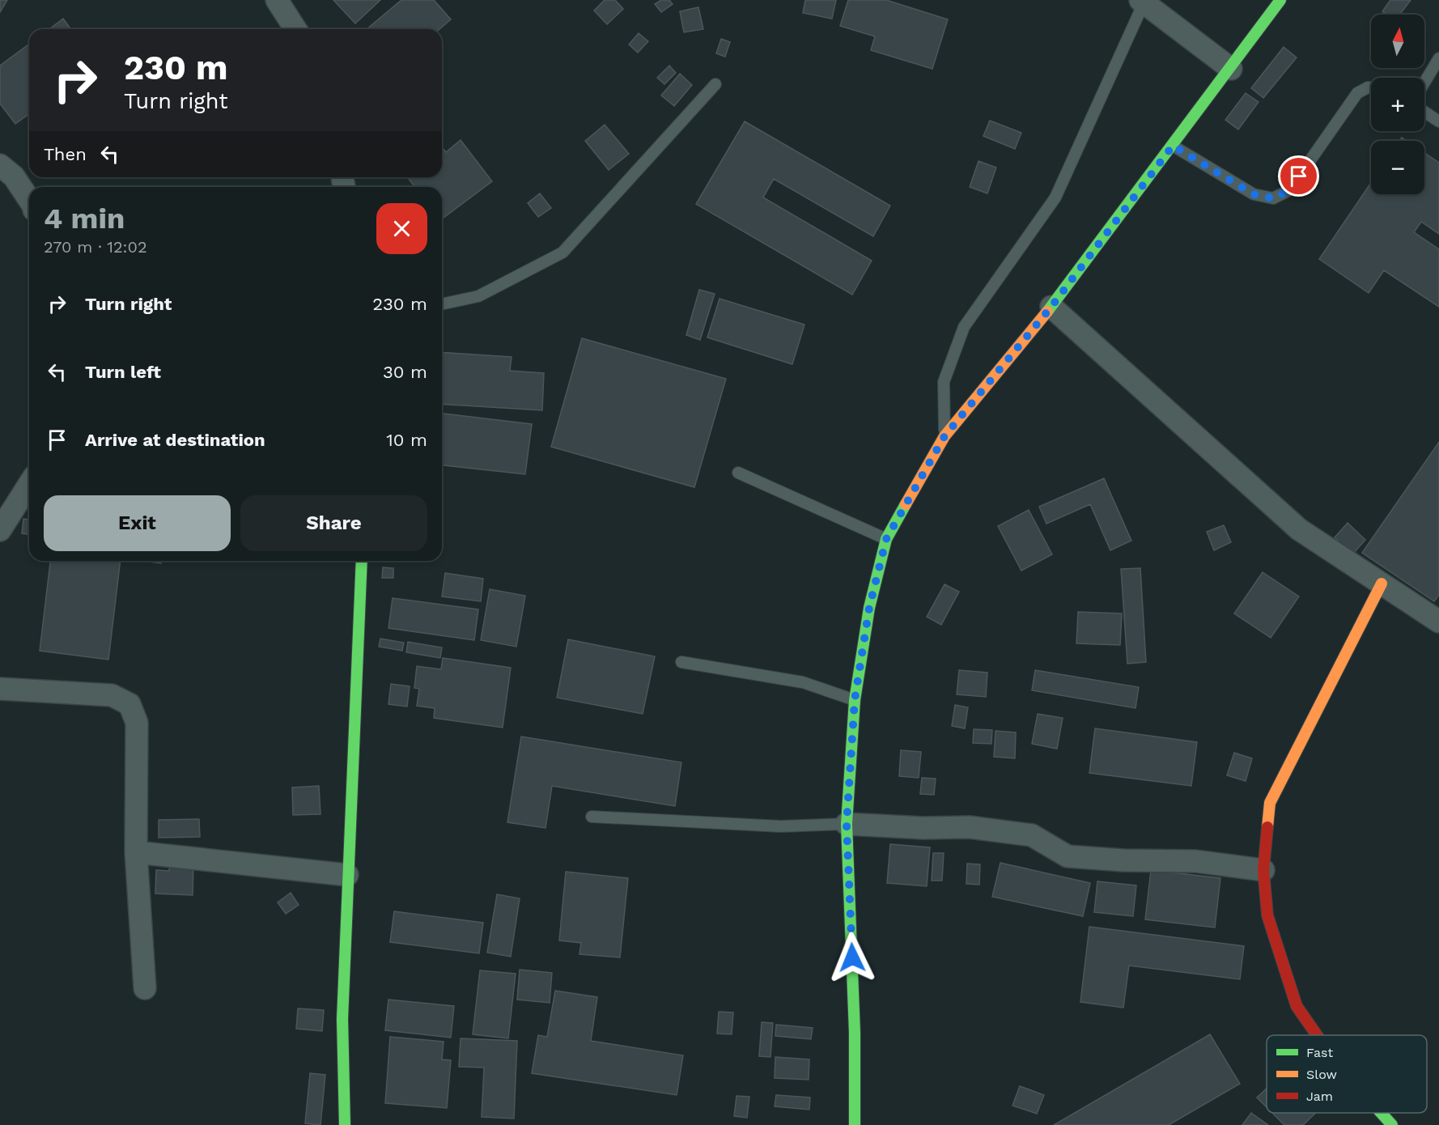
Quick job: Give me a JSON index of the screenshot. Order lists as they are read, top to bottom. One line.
{"legend":["Fast","Slow","Jam"],"north":"top","page":{"map_buttons":["+","−"],"turn":["230 m","Turn right"],"then":"Then","heading":["4 min","270 m · 12:02"],"list":[{"name":"Turn right","value":"230 m"},{"name":"Turn left","value":"30 m"},{"name":"Arrive at destination","value":"10 m"}],"buttons":["Exit","Share"]}}
